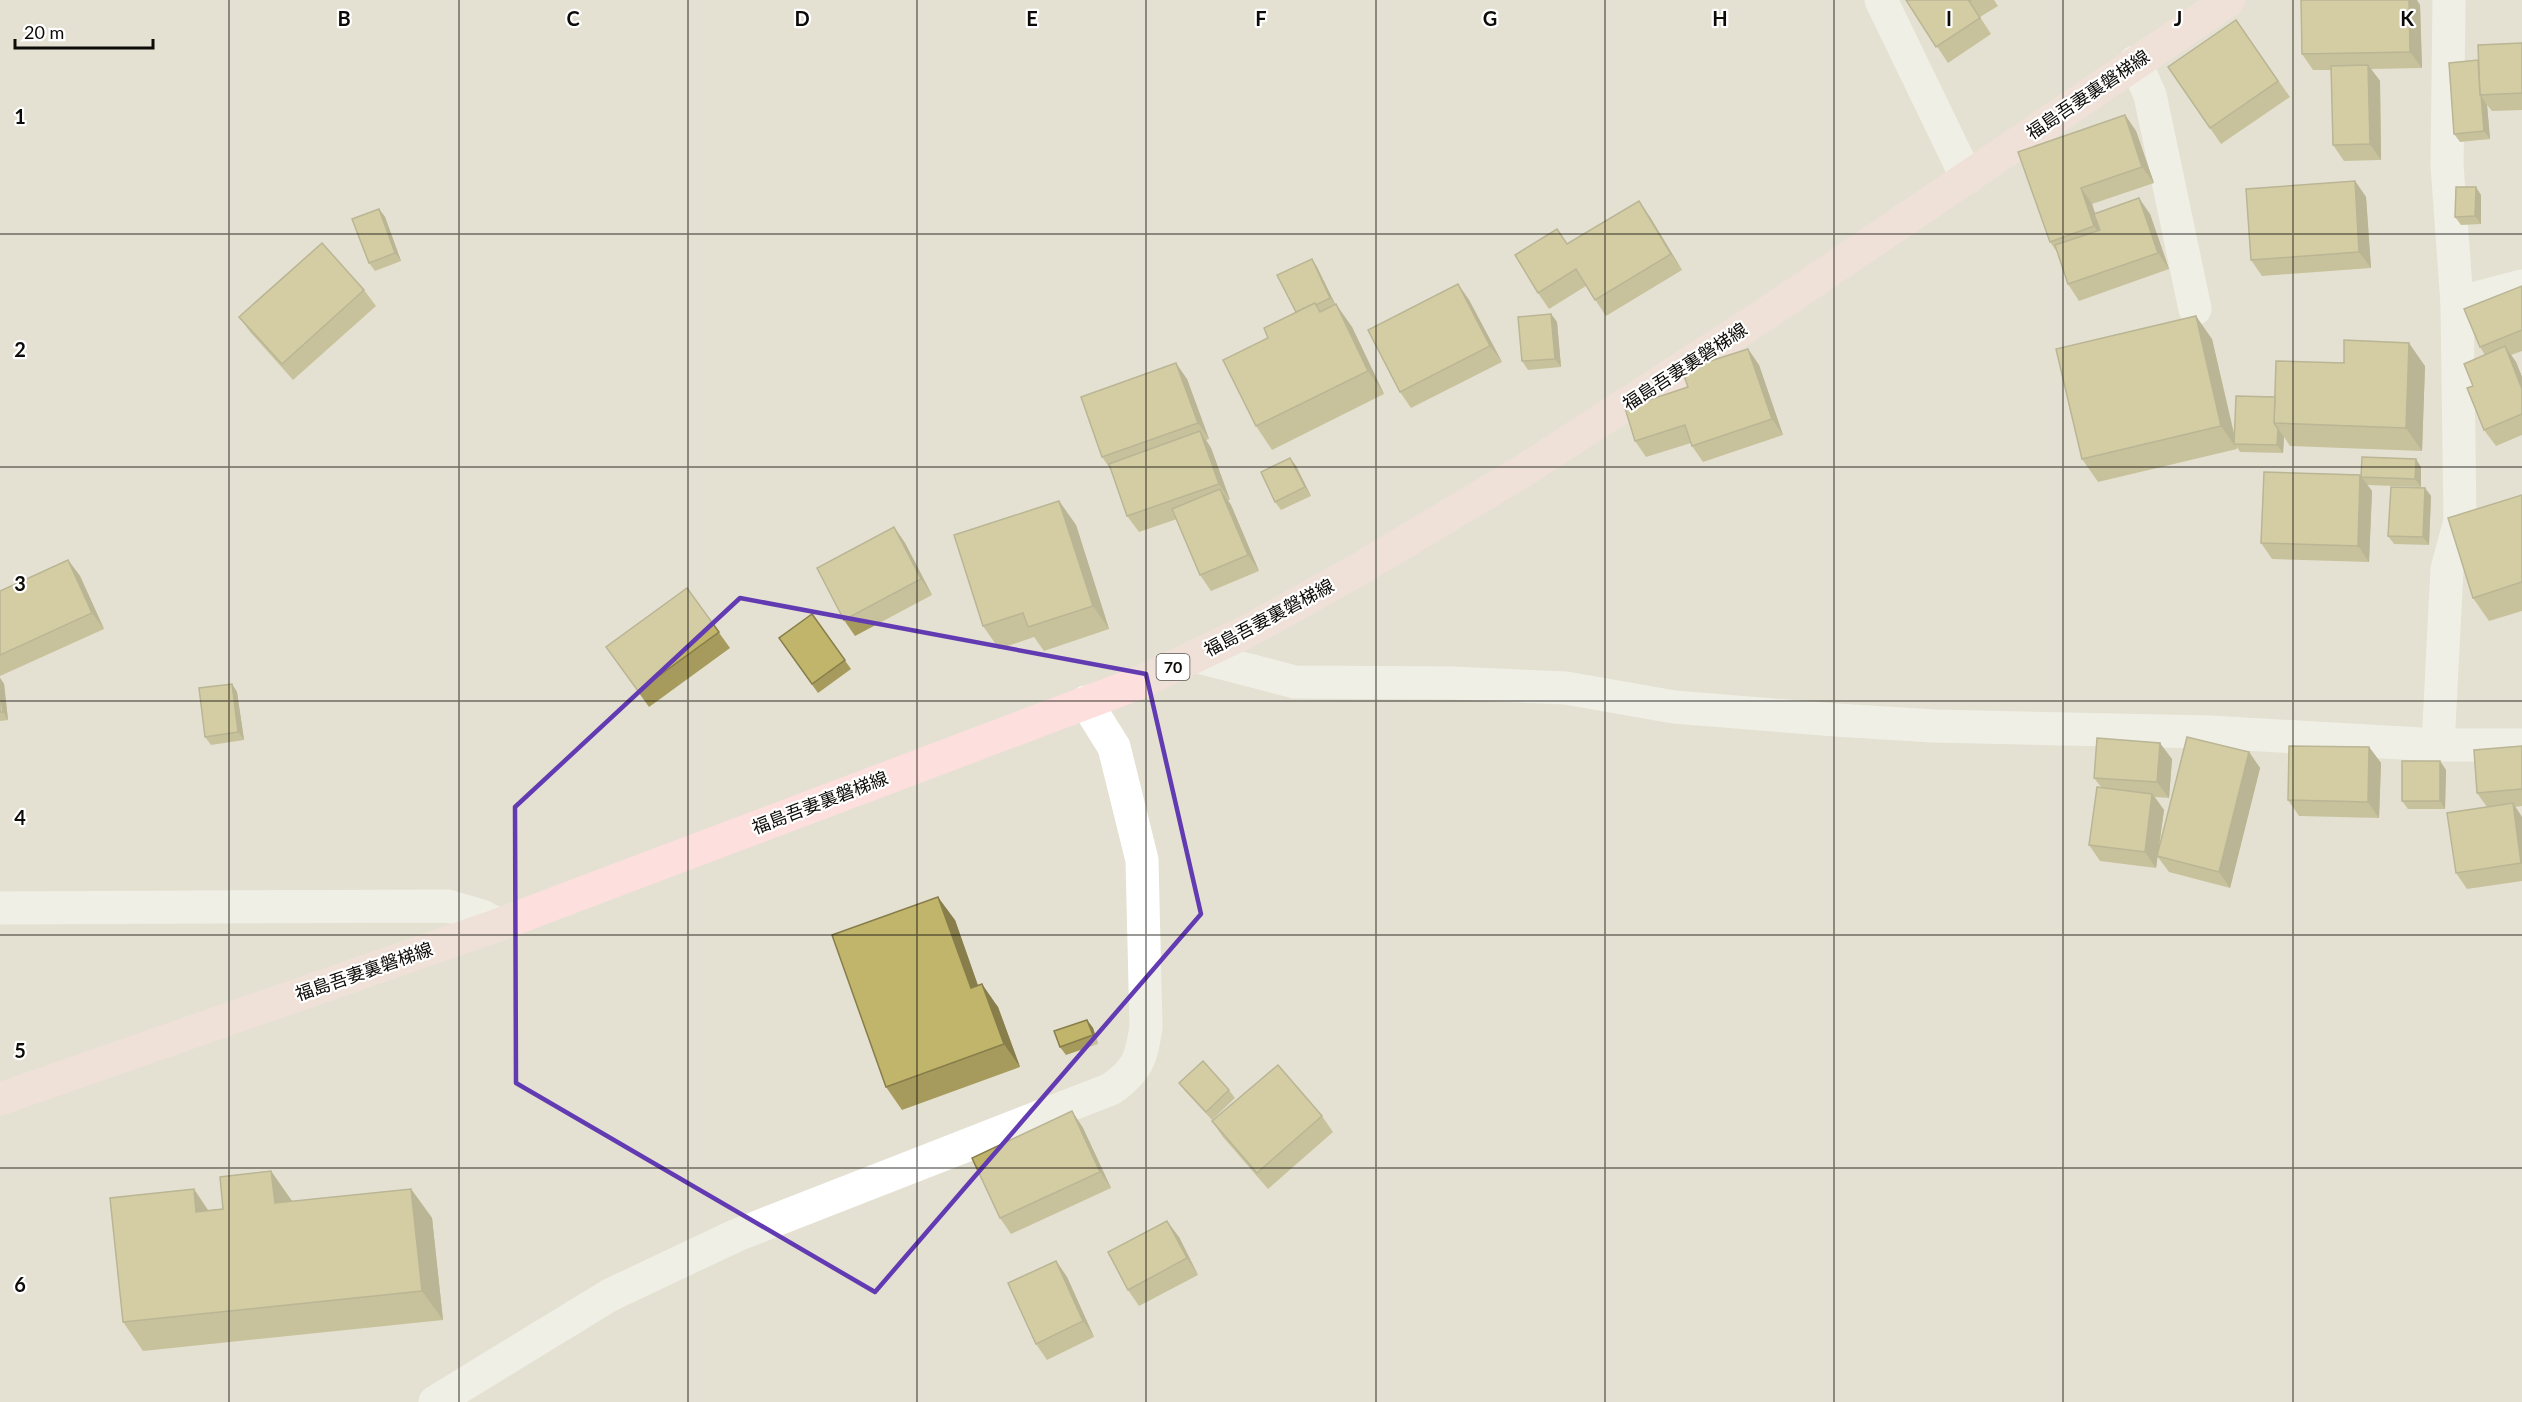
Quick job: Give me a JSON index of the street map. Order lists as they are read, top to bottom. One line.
{"streets":{"main road":["福島吾妻裏磐梯線","70"]},"scale_bar":"20 m","grid":{"columns":["B","C","D","E","F","G","H","I","J","K"],"rows":["1","2","3","4","5","6"]}}
